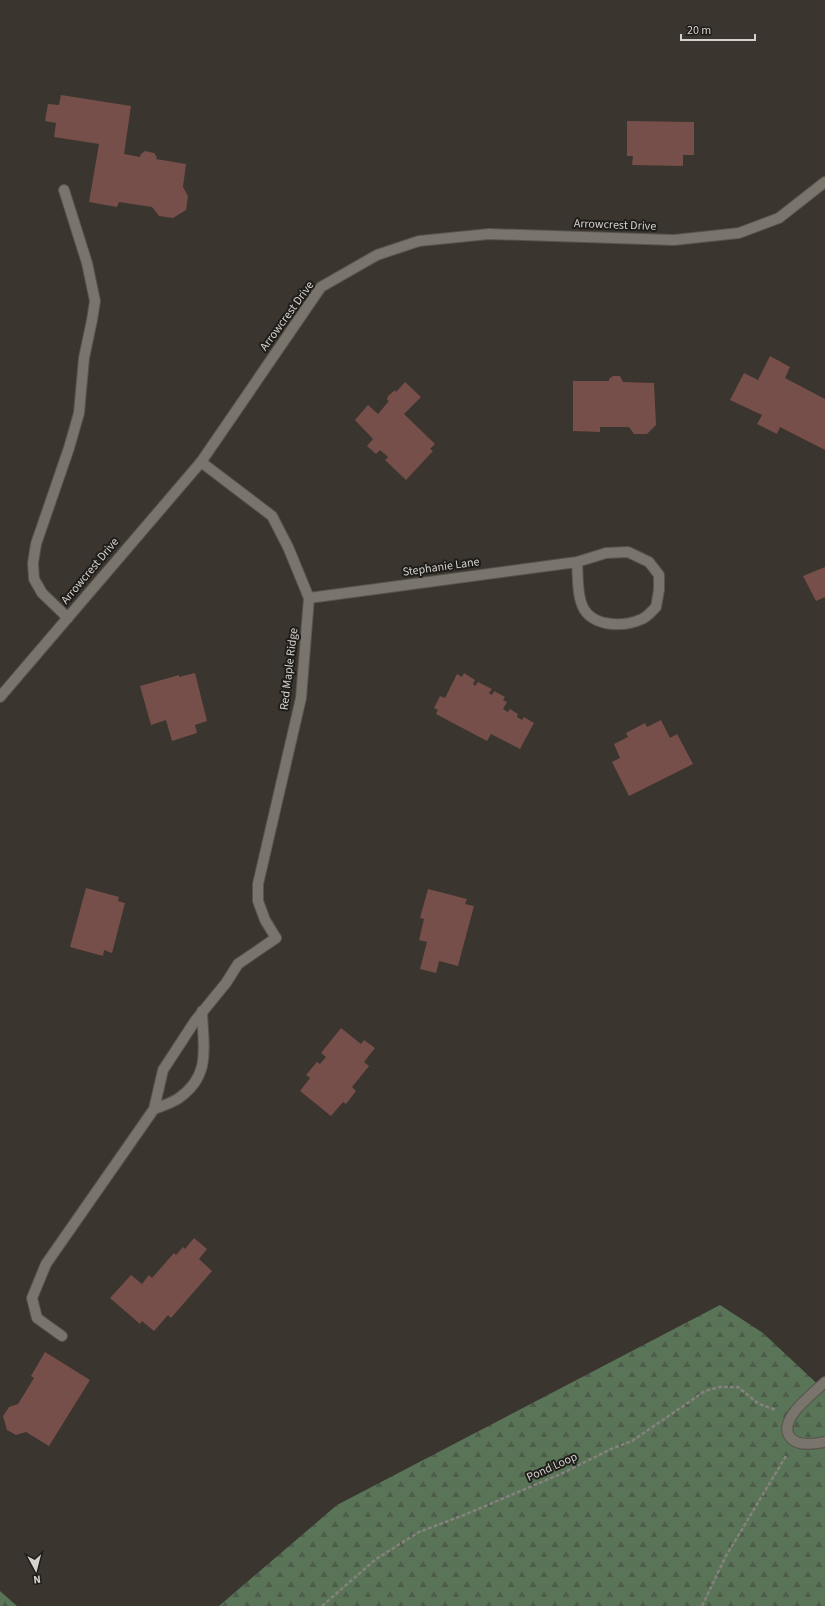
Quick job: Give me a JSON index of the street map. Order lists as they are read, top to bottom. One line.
{"streets":{"street":["Arrowcrest Drive","Stephanie Lane","Red Maple Ridge"],"path":["Pond Loop"]},"crossings":[["Arrowcrest Drive","Red Maple Ridge"],["Stephanie Lane","Red Maple Ridge"]],"scale_bar":"20 m","north":"bottom"}
